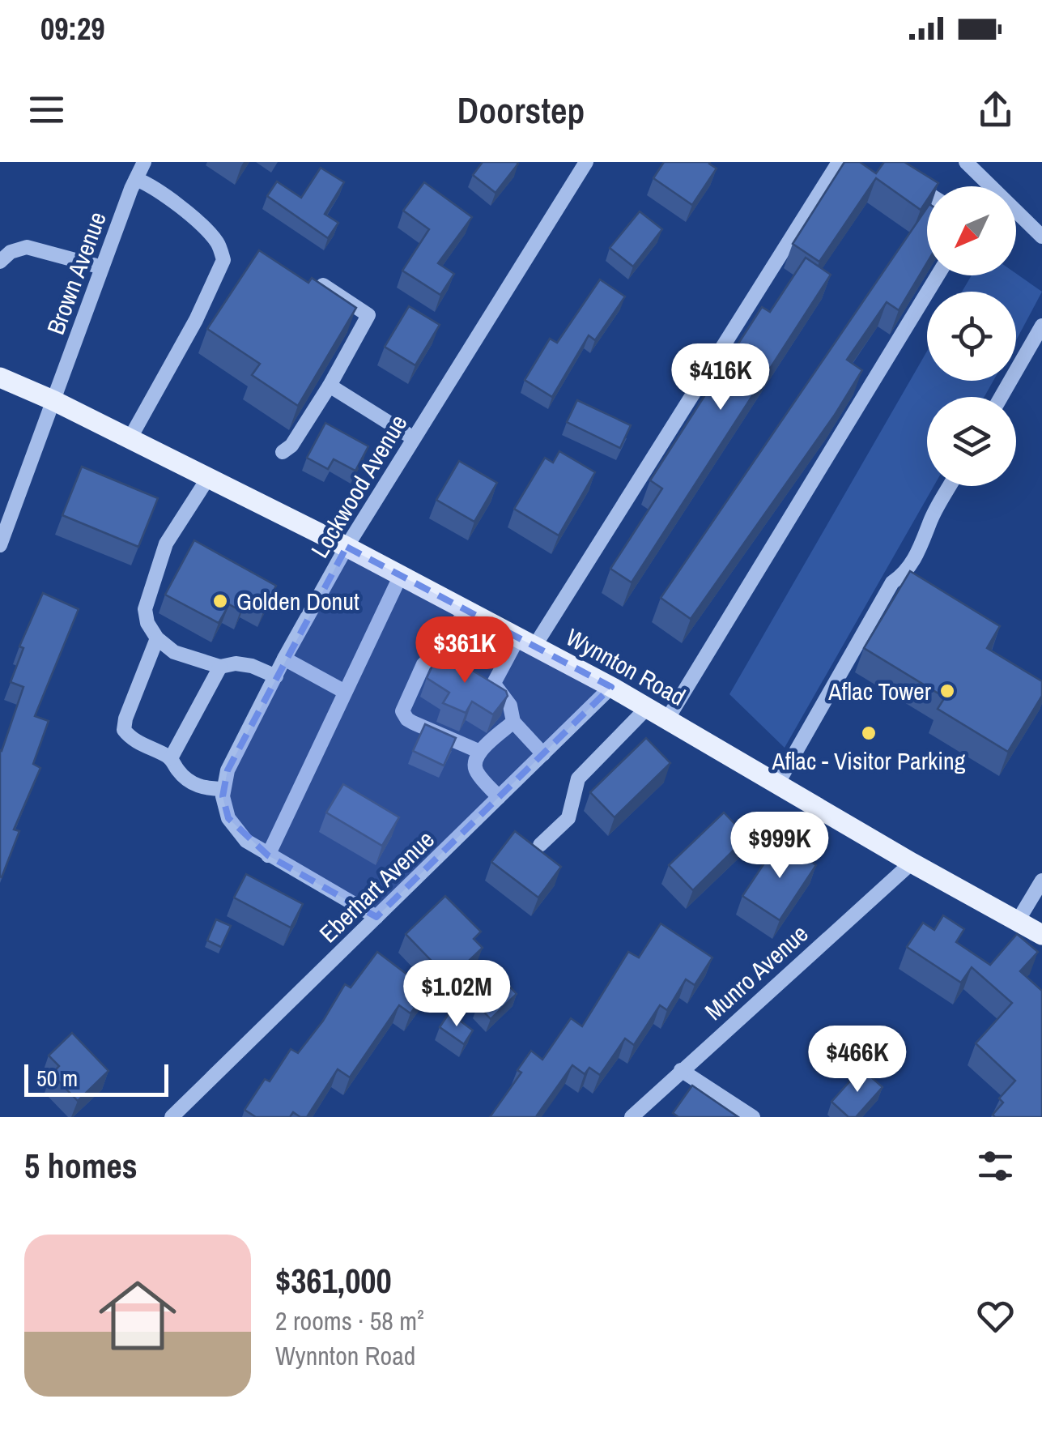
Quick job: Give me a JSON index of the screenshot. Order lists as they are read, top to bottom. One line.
{"streets":{"main road":["Wynnton Road"],"street":["Brown Avenue","Lockwood Avenue","Eberhart Avenue","Munro Avenue"]},"crossings":[["Brown Avenue","Wynnton Road"],["Lockwood Avenue","Wynnton Road"],["Wynnton Road","Eberhart Avenue"],["Wynnton Road","Munro Avenue"]],"places":["Golden Donut","Aflac Tower","Aflac - Visitor Parking"],"scale_bar":"50 m","north":"bottom left","page":{"status":"09:29","header":"Doorstep","price":["$416K","$361K","$999K","$1.02M","$466K"],"scale":"50 m","heading":"5 homes","list":[{"name":"$361,000","note":"2 rooms · 58 m² · Wynnton Road"}]}}
